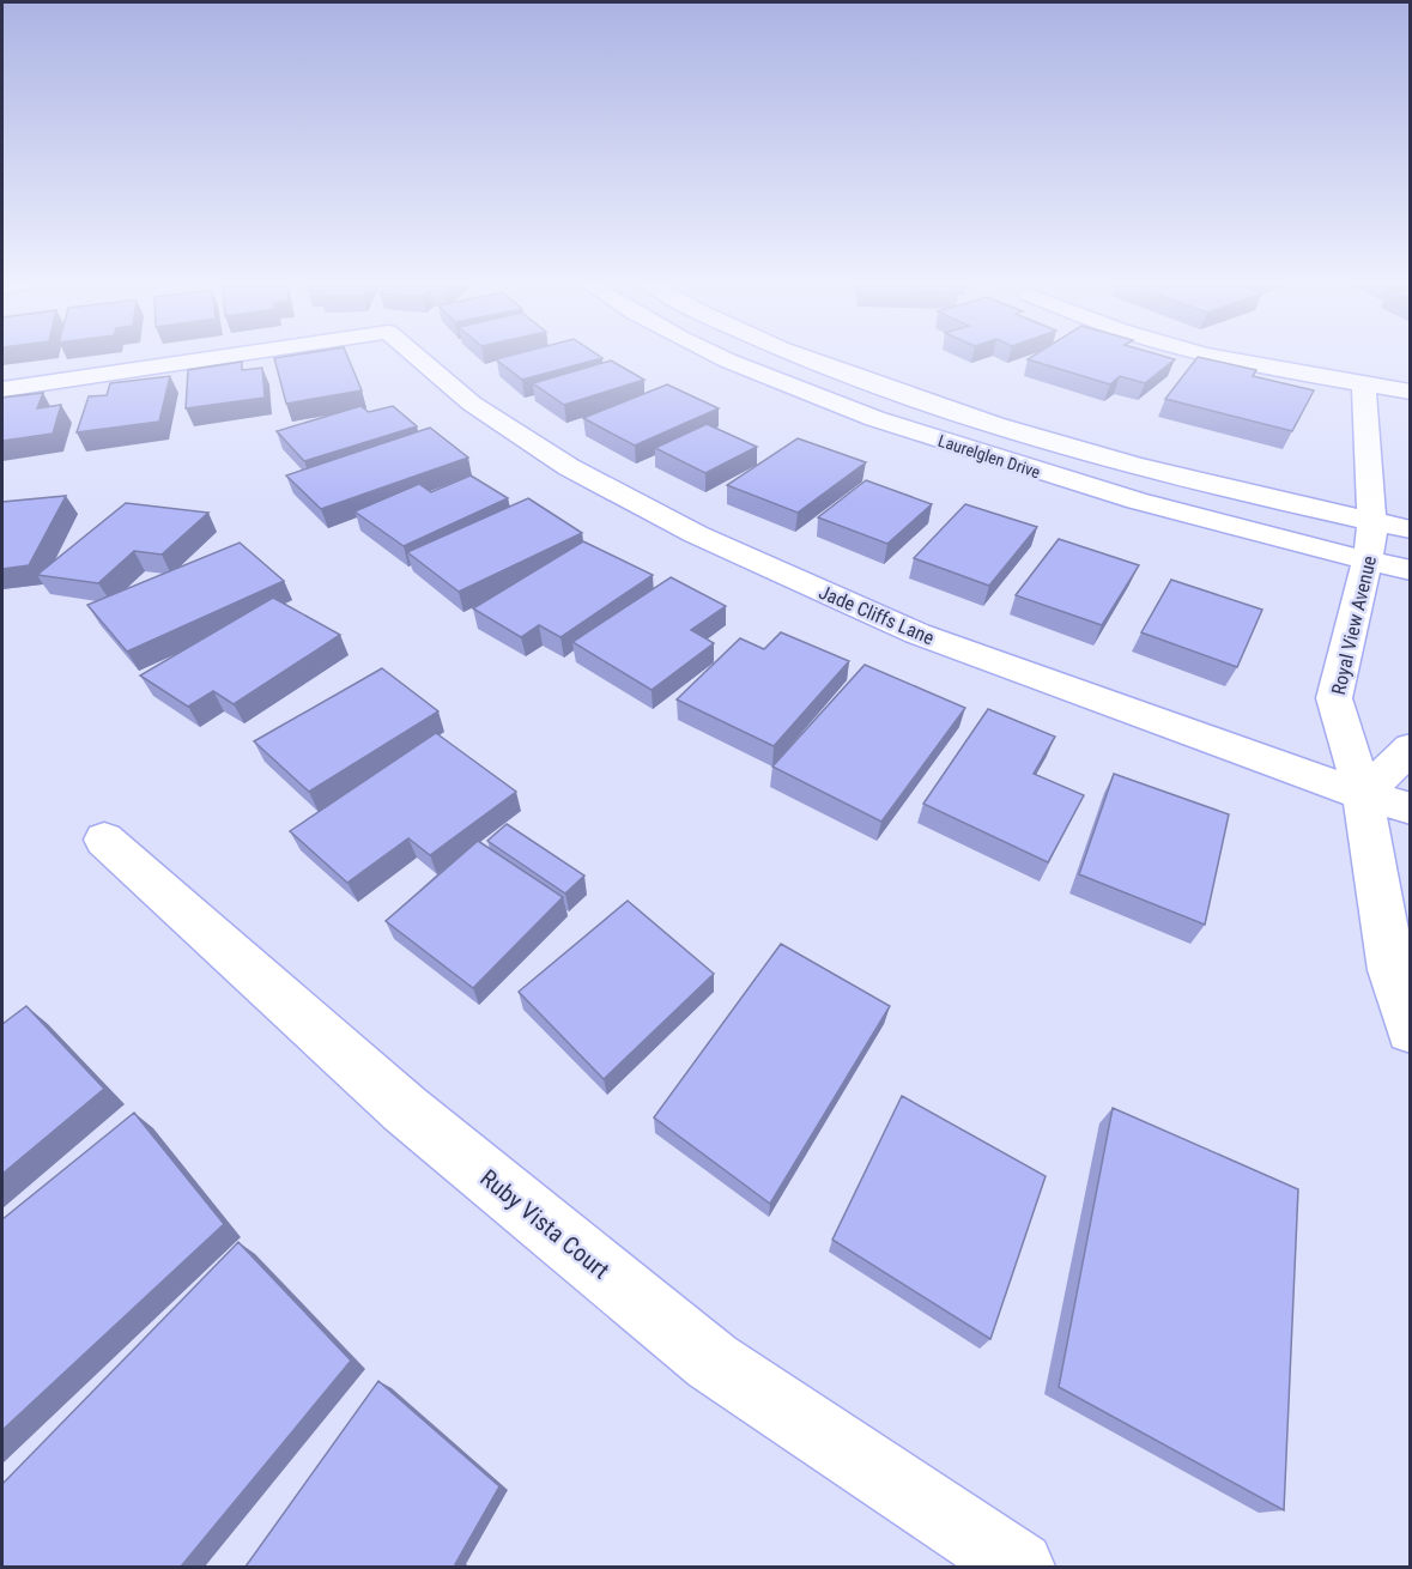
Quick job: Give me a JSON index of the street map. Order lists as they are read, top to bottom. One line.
{"streets":{"street":["Laurelglen Drive","Jade Cliffs Lane","Royal View Avenue","Ruby Vista Court"]},"crossings":[["Laurelglen Drive","Royal View Avenue"],["Jade Cliffs Lane","Royal View Avenue"]]}
